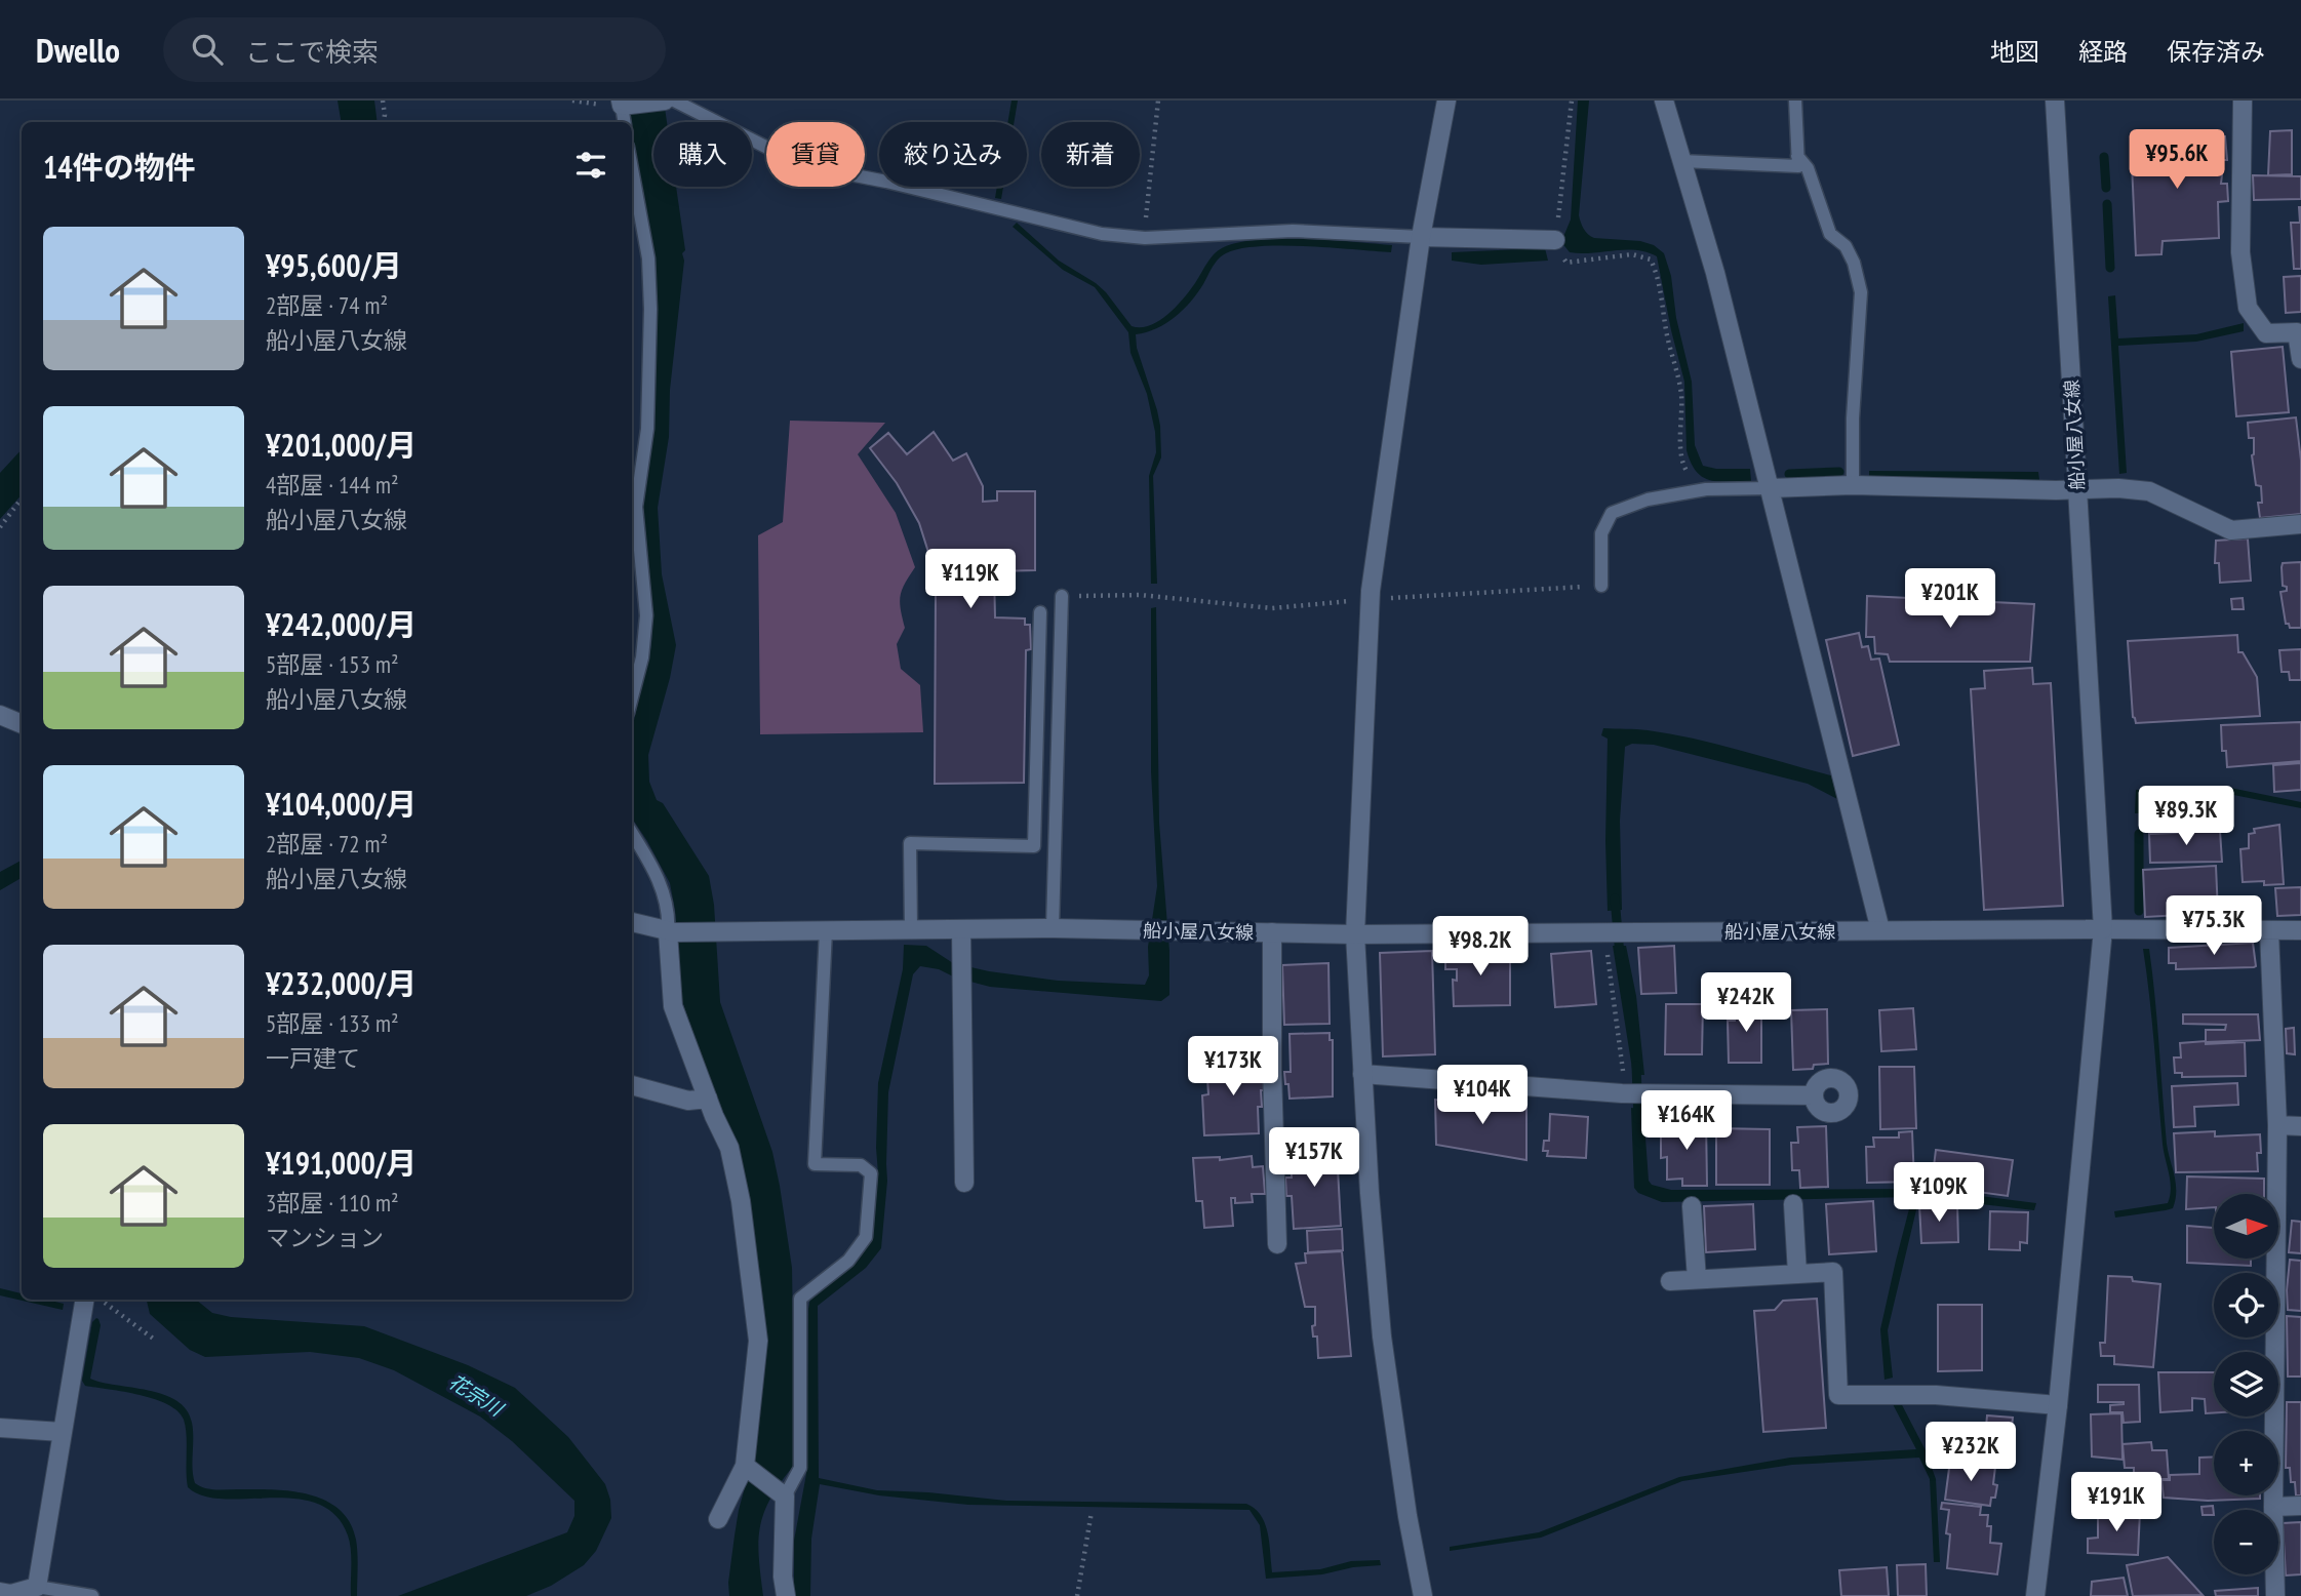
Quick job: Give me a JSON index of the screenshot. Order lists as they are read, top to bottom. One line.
{"streets":{"street":["船小屋八女線"]},"water":["花宗川"],"north":"right","page":{"header":"Dwello","search":"ここで検索","nav":["地図","経路","保存済み"],"chip":["購入","賃貸","絞り込み","新着"],"heading":"14件の物件","price":["¥95.6K","¥119K","¥201K","¥89.3K","¥75.3K","¥98.2K","¥242K","¥173K","¥104K","¥164K","¥157K","¥109K","¥232K","¥191K"],"list":[{"name":"¥95,600/月","note":"2部屋 · 74 m² · 船小屋八女線"},{"name":"¥201,000/月","note":"4部屋 · 144 m² · 船小屋八女線"},{"name":"¥242,000/月","note":"5部屋 · 153 m² · 船小屋八女線"},{"name":"¥104,000/月","note":"2部屋 · 72 m² · 船小屋八女線"},{"name":"¥232,000/月","note":"5部屋 · 133 m² · 一戸建て"},{"name":"¥191,000/月","note":"3部屋 · 110 m² · マンション"}],"map_buttons":["+","−"]}}
